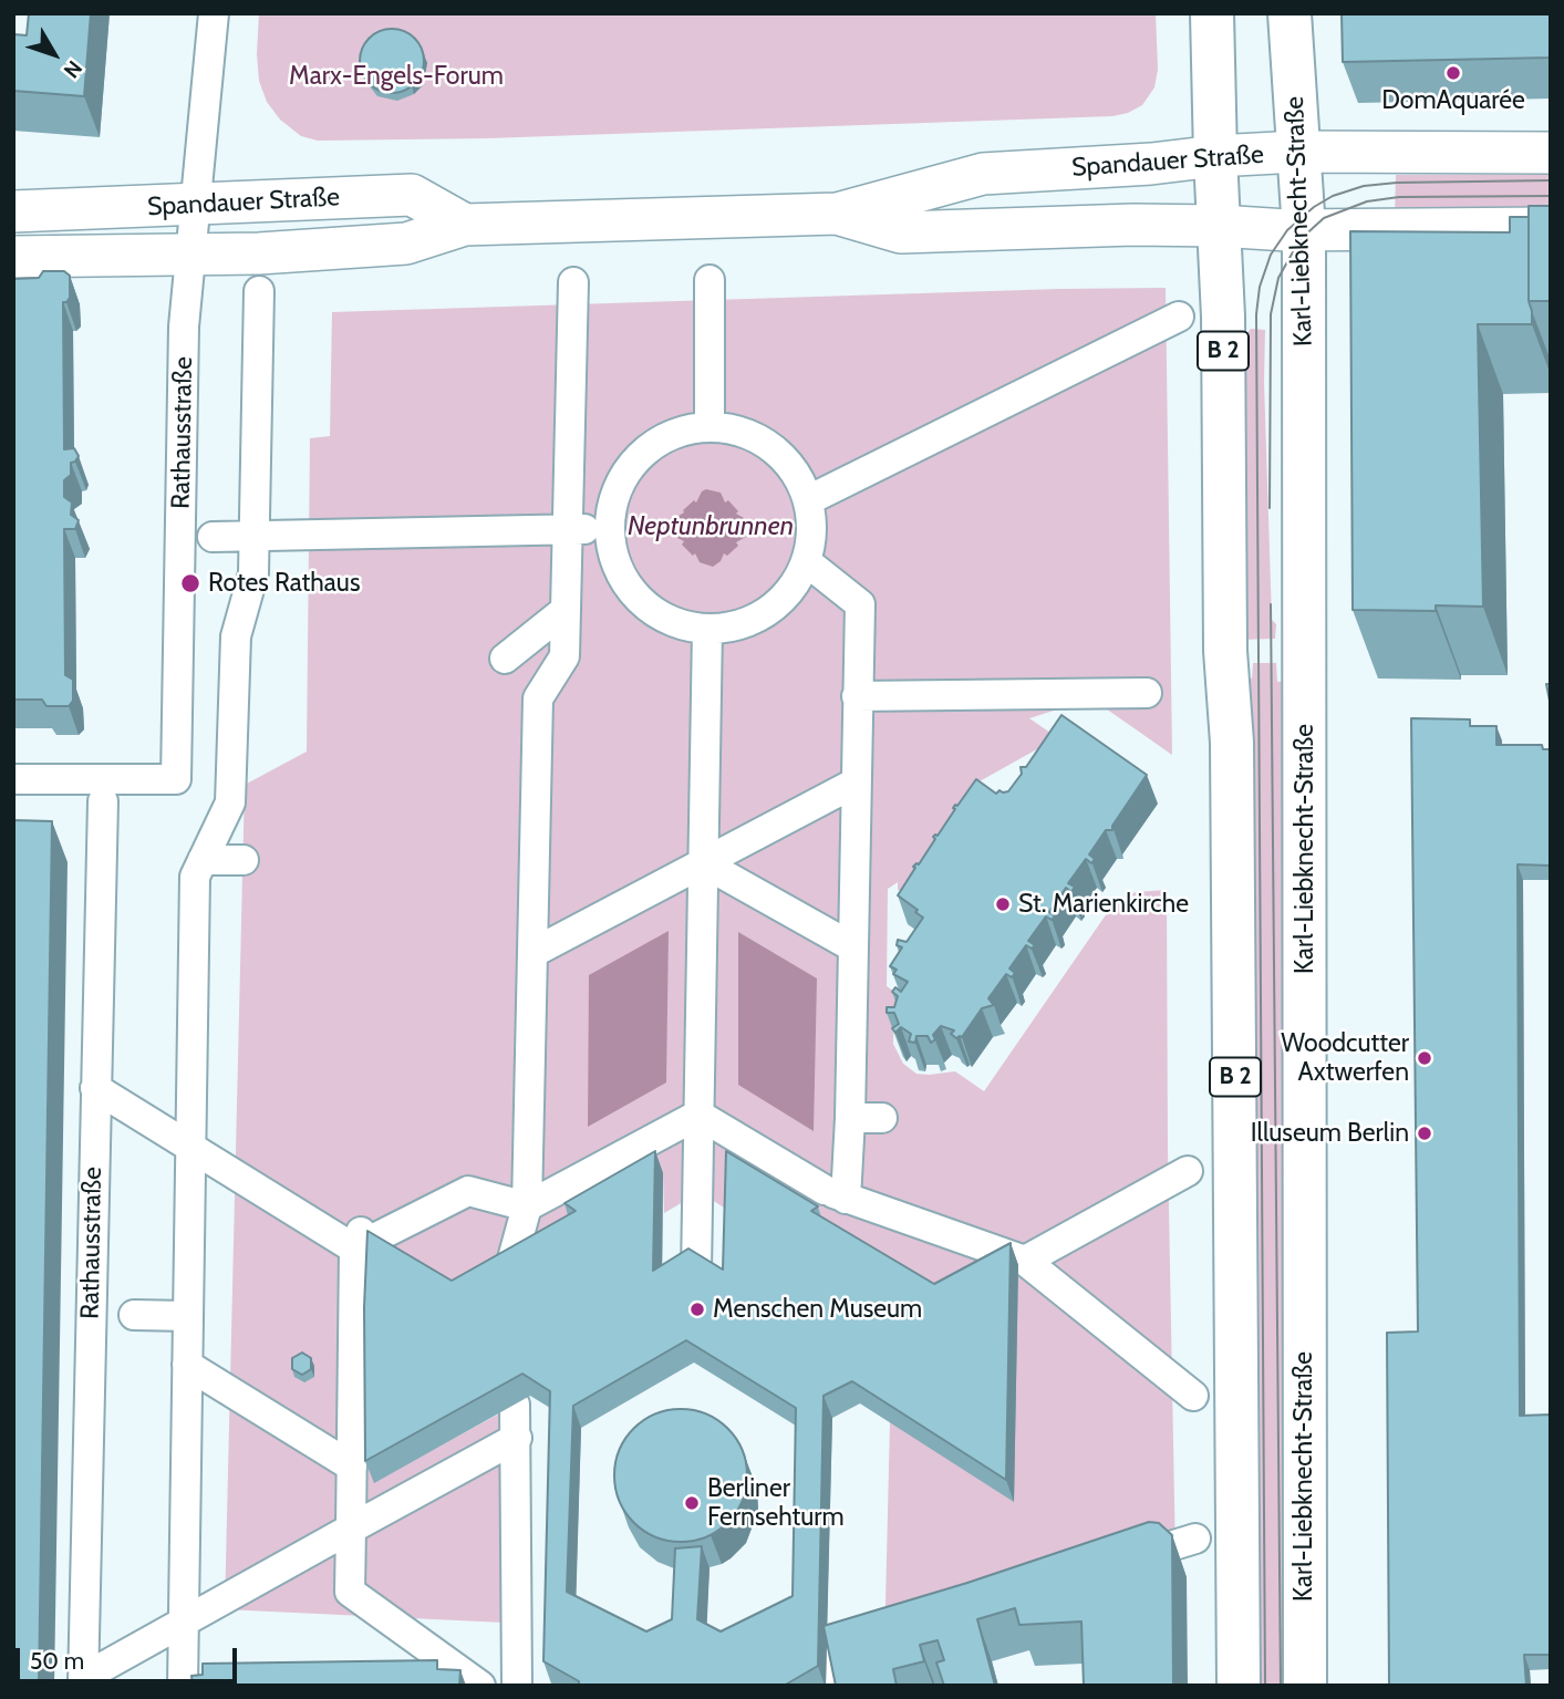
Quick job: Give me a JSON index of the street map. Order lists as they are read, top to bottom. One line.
{"streets":{"main road":["Spandauer Straße","Karl-Liebknecht-Straße","B 2"],"street":["Rathausstraße"]},"crossings":[["Spandauer Straße","Karl-Liebknecht-Straße"],["Spandauer Straße","B 2"],["Spandauer Straße","Rathausstraße"]],"water":["Neptunbrunnen"],"parks":["Marx-Engels-Forum"],"places":["DomAquarée","Rotes Rathaus","St. Marienkirche","Woodcutter Axtwerfen","Illuseum Berlin","Menschen Museum","Berliner Fernsehturm"],"scale_bar":"50 m","north":"bottom right"}
